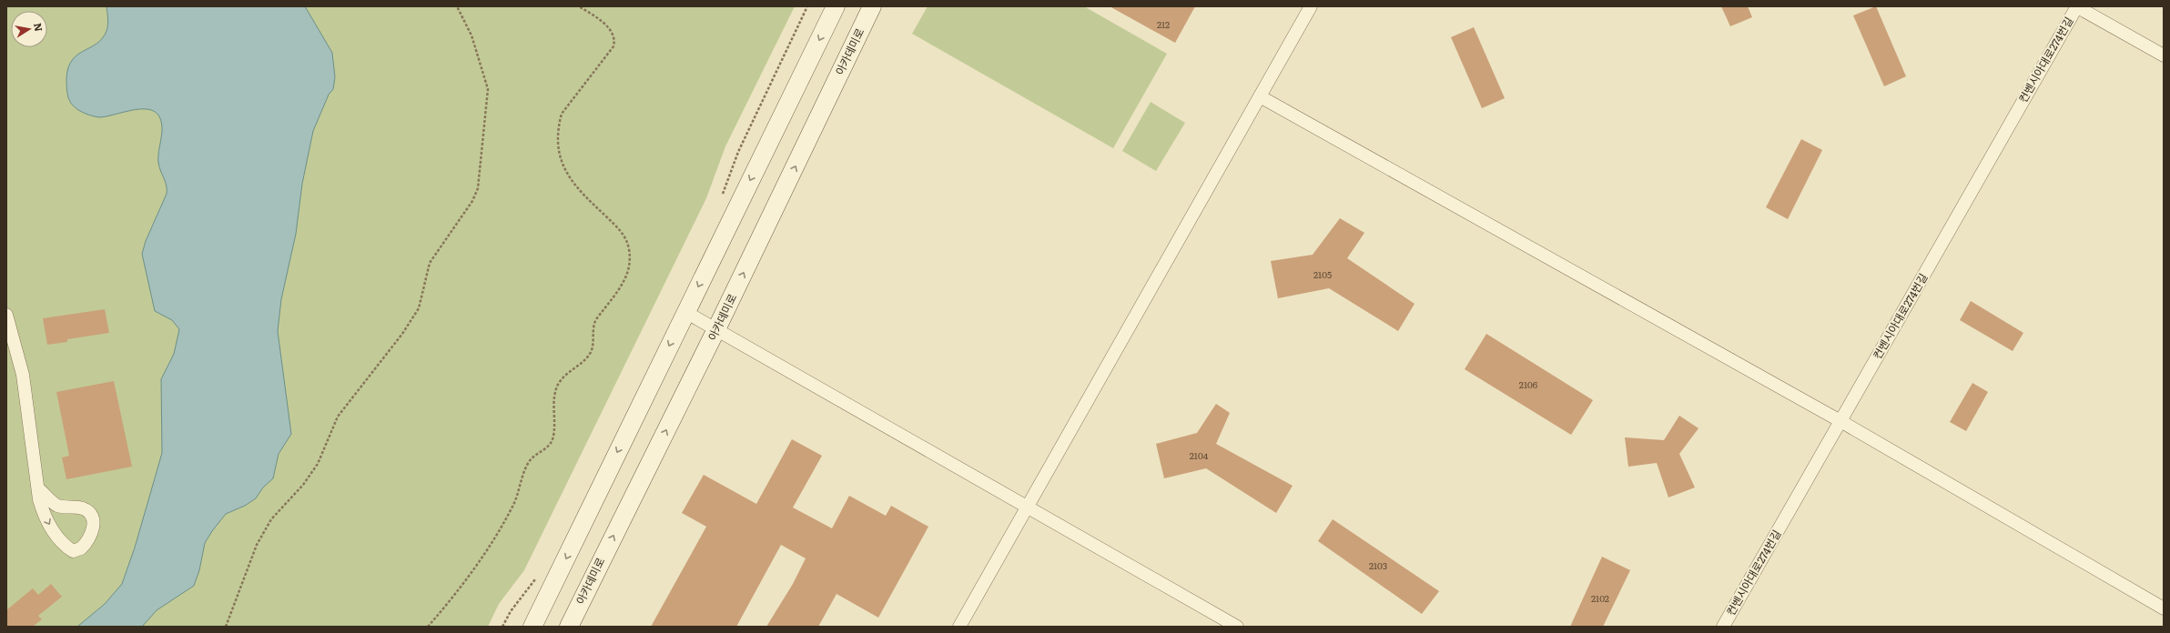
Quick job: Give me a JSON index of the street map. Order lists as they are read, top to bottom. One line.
{"streets":{"main road":["아카데미로"],"street":["컨벤시아대로274번길"]},"house_numbers":["212","2105","2106","2104","2103","2102"],"north":"right"}
